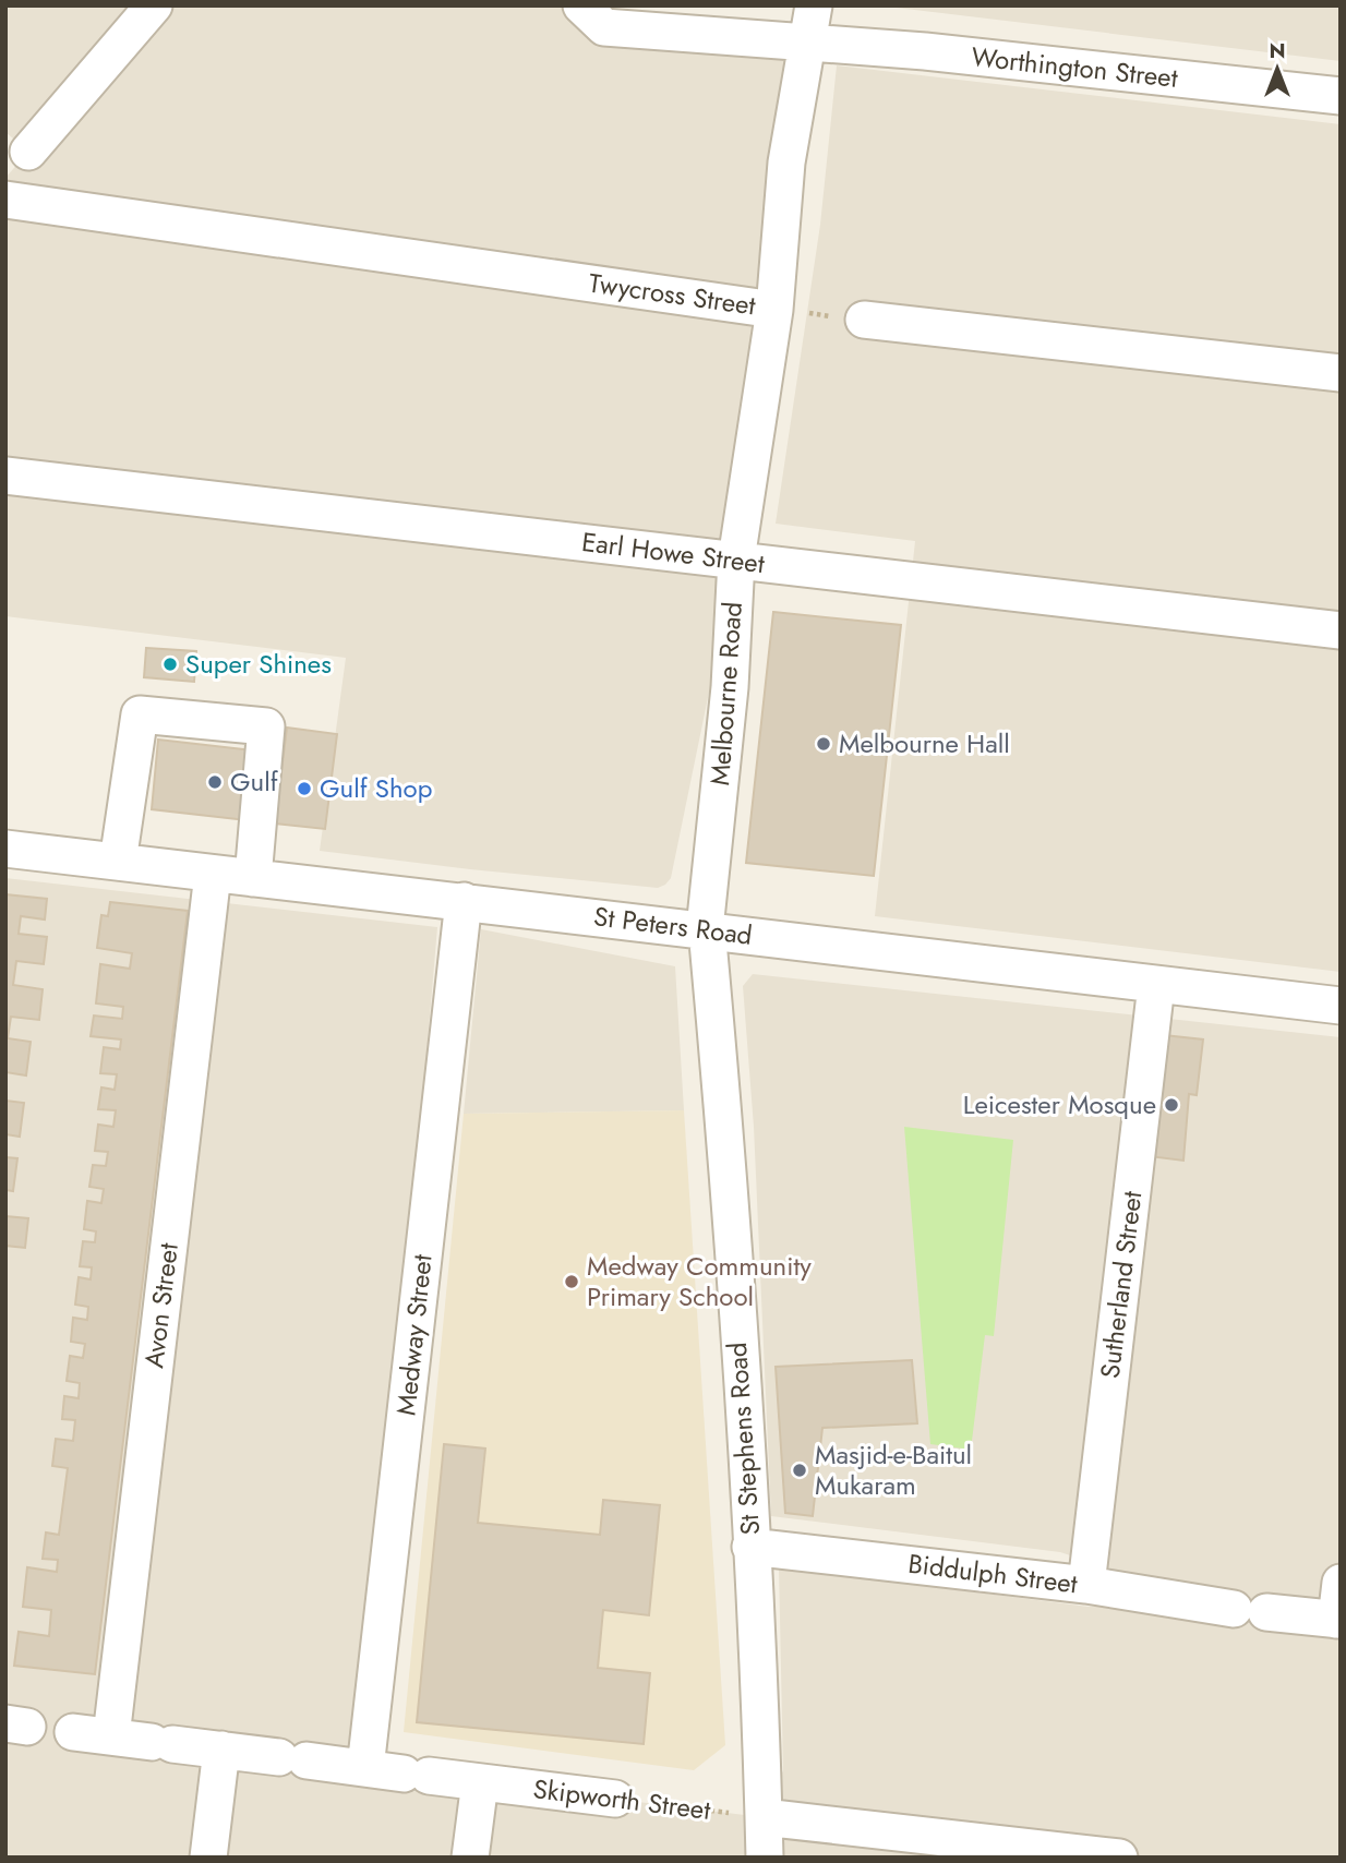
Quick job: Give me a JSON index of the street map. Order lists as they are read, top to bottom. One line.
{"streets":{"street":["Worthington Street","Twycross Street","Earl Howe Street","Melbourne Road","St Peters Road","Sutherland Street","Avon Street","Medway Street","St Stephens Road","Biddulph Street","Skipworth Street"]},"crossings":[["Worthington Street","Melbourne Road"],["Twycross Street","Melbourne Road"],["Earl Howe Street","Melbourne Road"],["Melbourne Road","St Peters Road"],["Melbourne Road","St Stephens Road"],["St Peters Road","Sutherland Street"],["St Peters Road","Avon Street"],["St Peters Road","Medway Street"],["St Peters Road","St Stephens Road"],["Sutherland Street","Biddulph Street"],["Avon Street","Skipworth Street"],["Medway Street","Skipworth Street"],["St Stephens Road","Biddulph Street"],["St Stephens Road","Skipworth Street"]],"places":["Super Shines","Melbourne Hall","Gulf","Gulf Shop","Leicester Mosque","Medway Community Primary School","Masjid-e-Baitul Mukaram"],"north":"top"}
